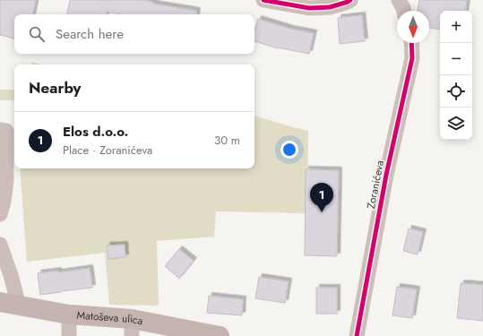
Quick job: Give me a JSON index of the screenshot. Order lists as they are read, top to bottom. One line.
{"streets":{"main road":["Matoševa ulica"],"street":["Zoranićeva"]},"north":"bottom","page":{"map_buttons":["+","−"],"search":"Search here","heading":"Nearby","list":[{"mark":"1","name":"Elos d.o.o.","note":"Place · Zoranićeva","value":"30 m"}],"pins":"1"}}
